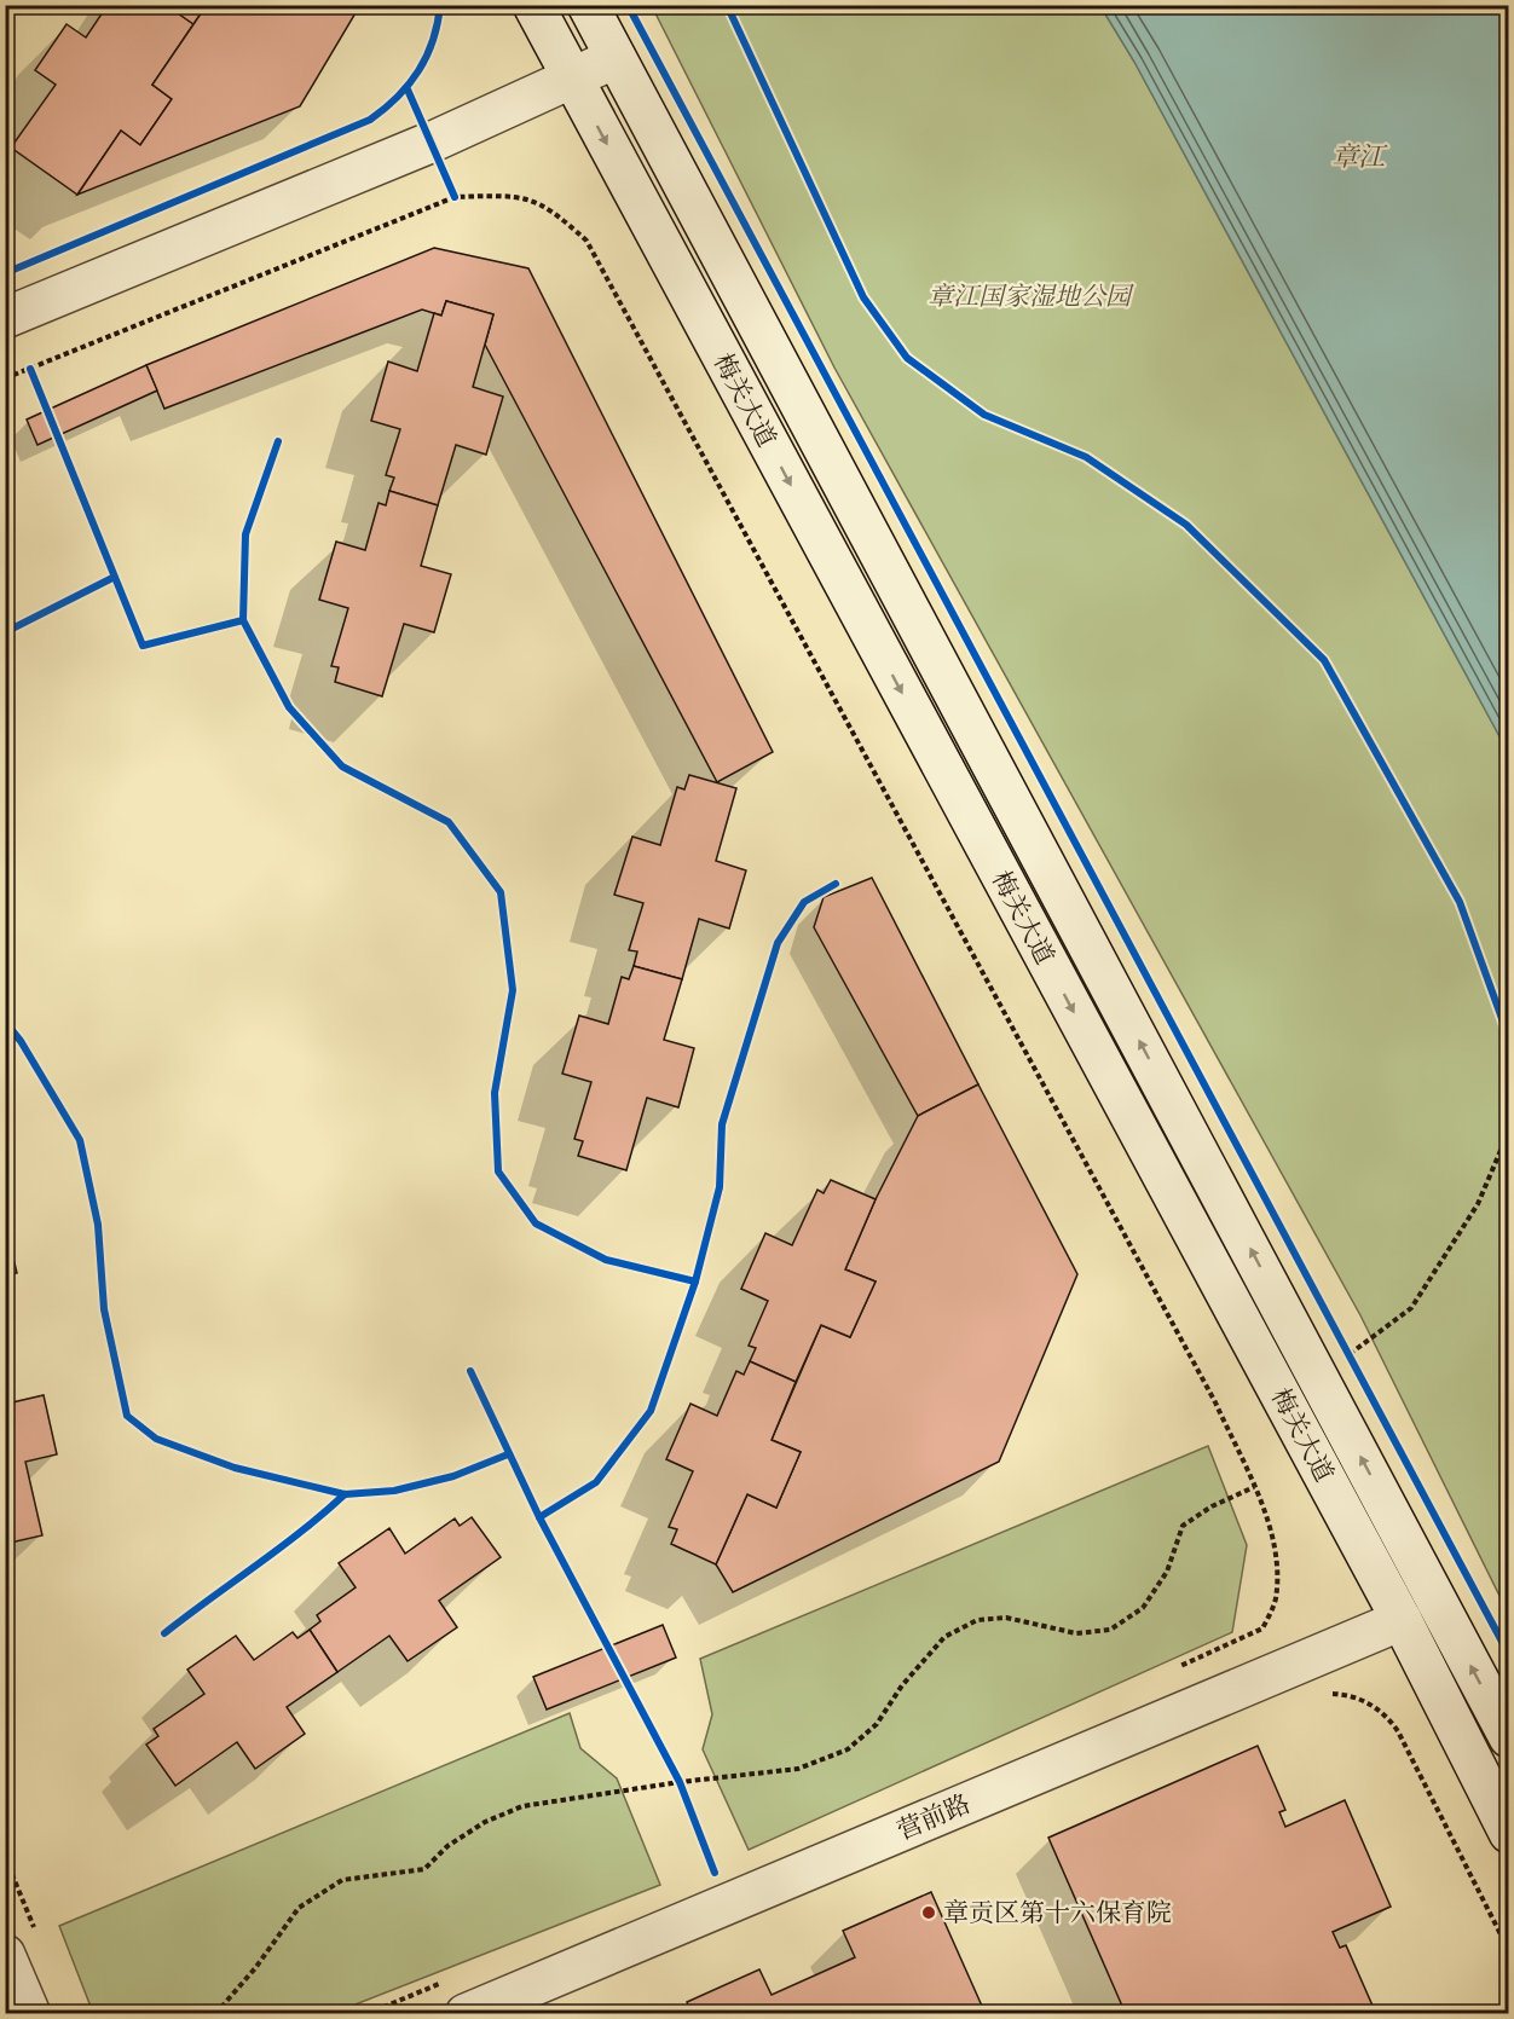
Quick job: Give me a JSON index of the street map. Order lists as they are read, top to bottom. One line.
{"streets":{"main road":["梅关大道","营前路"]},"crossings":[["梅关大道","营前路"]],"water":["章江"],"parks":["章江国家湿地公园"],"places":["章贡区第十六保育院"]}
